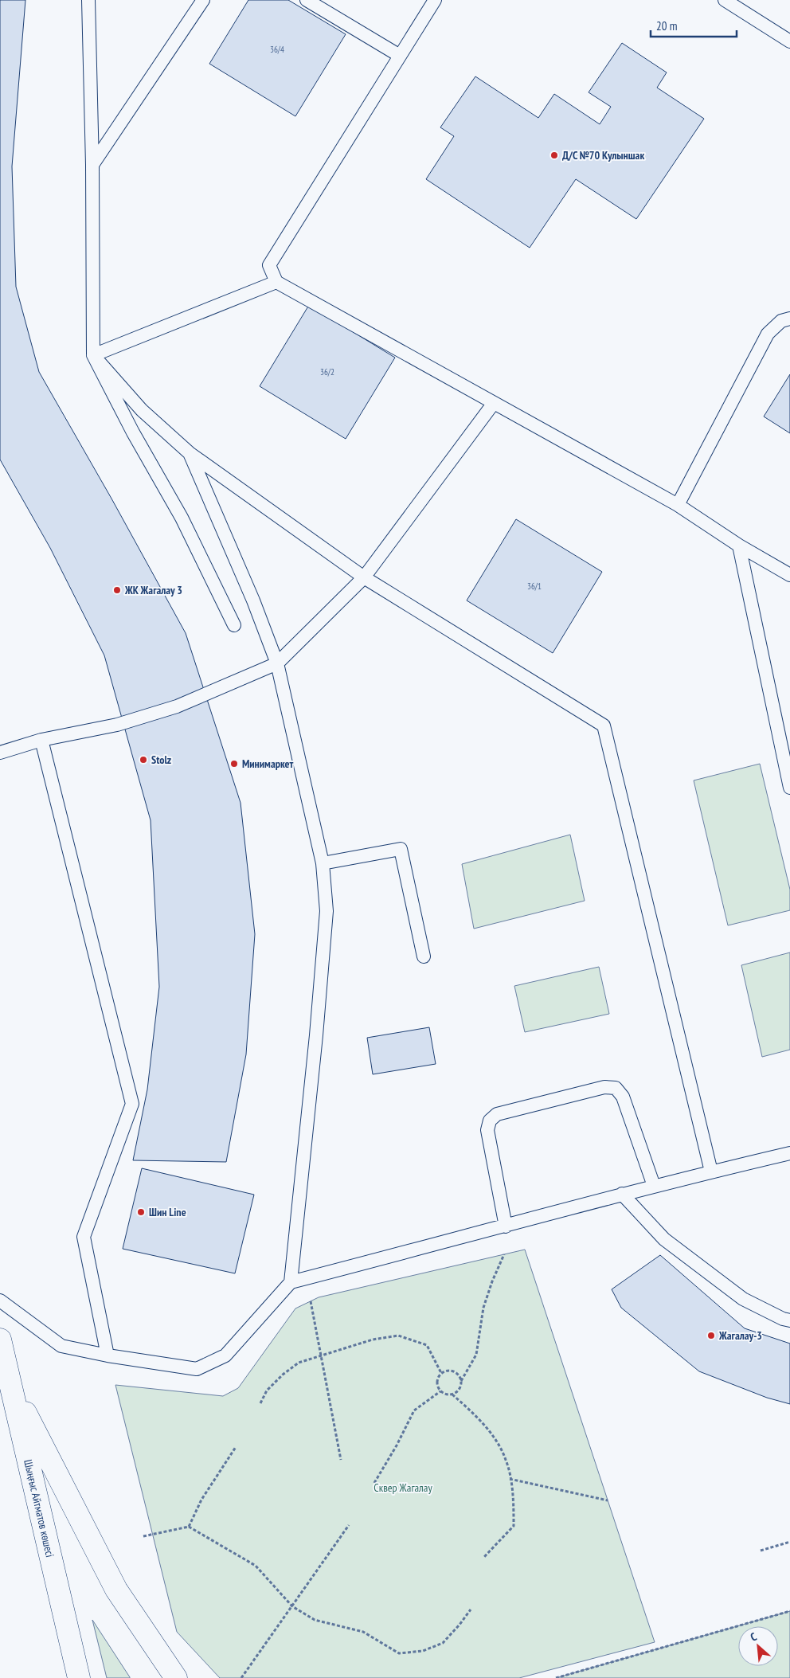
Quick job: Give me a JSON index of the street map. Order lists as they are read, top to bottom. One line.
{"streets":{"main road":["Шыңғыс Айтматов көшесі"]},"parks":["Сквер Жагалау"],"places":["Д/С №70 Кулыншак","ЖК Жагалау 3","Stolz","Минимаркет","Шин Line","Жагалау-3"],"house_numbers":["36/4","36/2","36/1"],"scale_bar":"20 m","north":"top left"}
